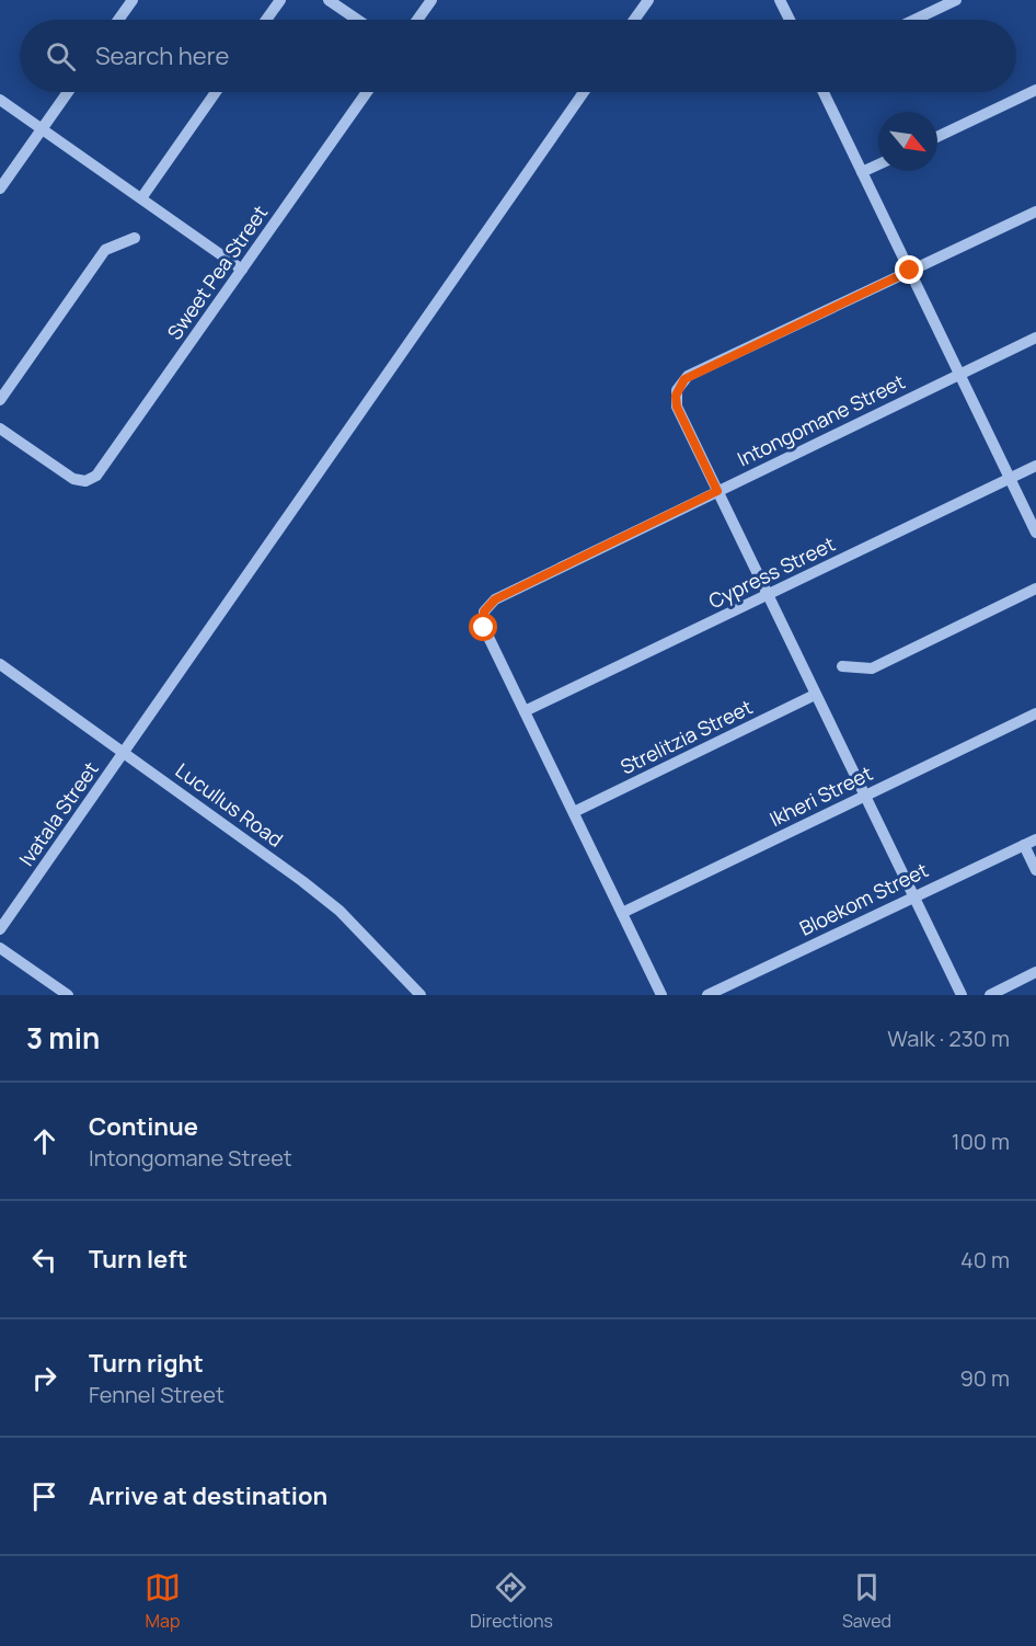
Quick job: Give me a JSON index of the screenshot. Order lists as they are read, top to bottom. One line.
{"streets":{"street":["Sweet Pea Street","Intongomane Street","Cypress Street","Strelitzia Street","Ikheri Street","Lucullus Road","Ivatala Street","Bloekom Street"]},"crossings":[["Intongomane Street","Cypress Street"],["Lucullus Road","Ivatala Street"]],"north":"bottom right","page":{"search":"Search here","heading":["3 min","Walk · 230 m"],"list":[["Continue","Intongomane Street","100 m"],["Turn left","40 m"],["Turn right","Fennel Street","90 m"],"Arrive at destination"],"nav":["Map","Directions","Saved"]}}
